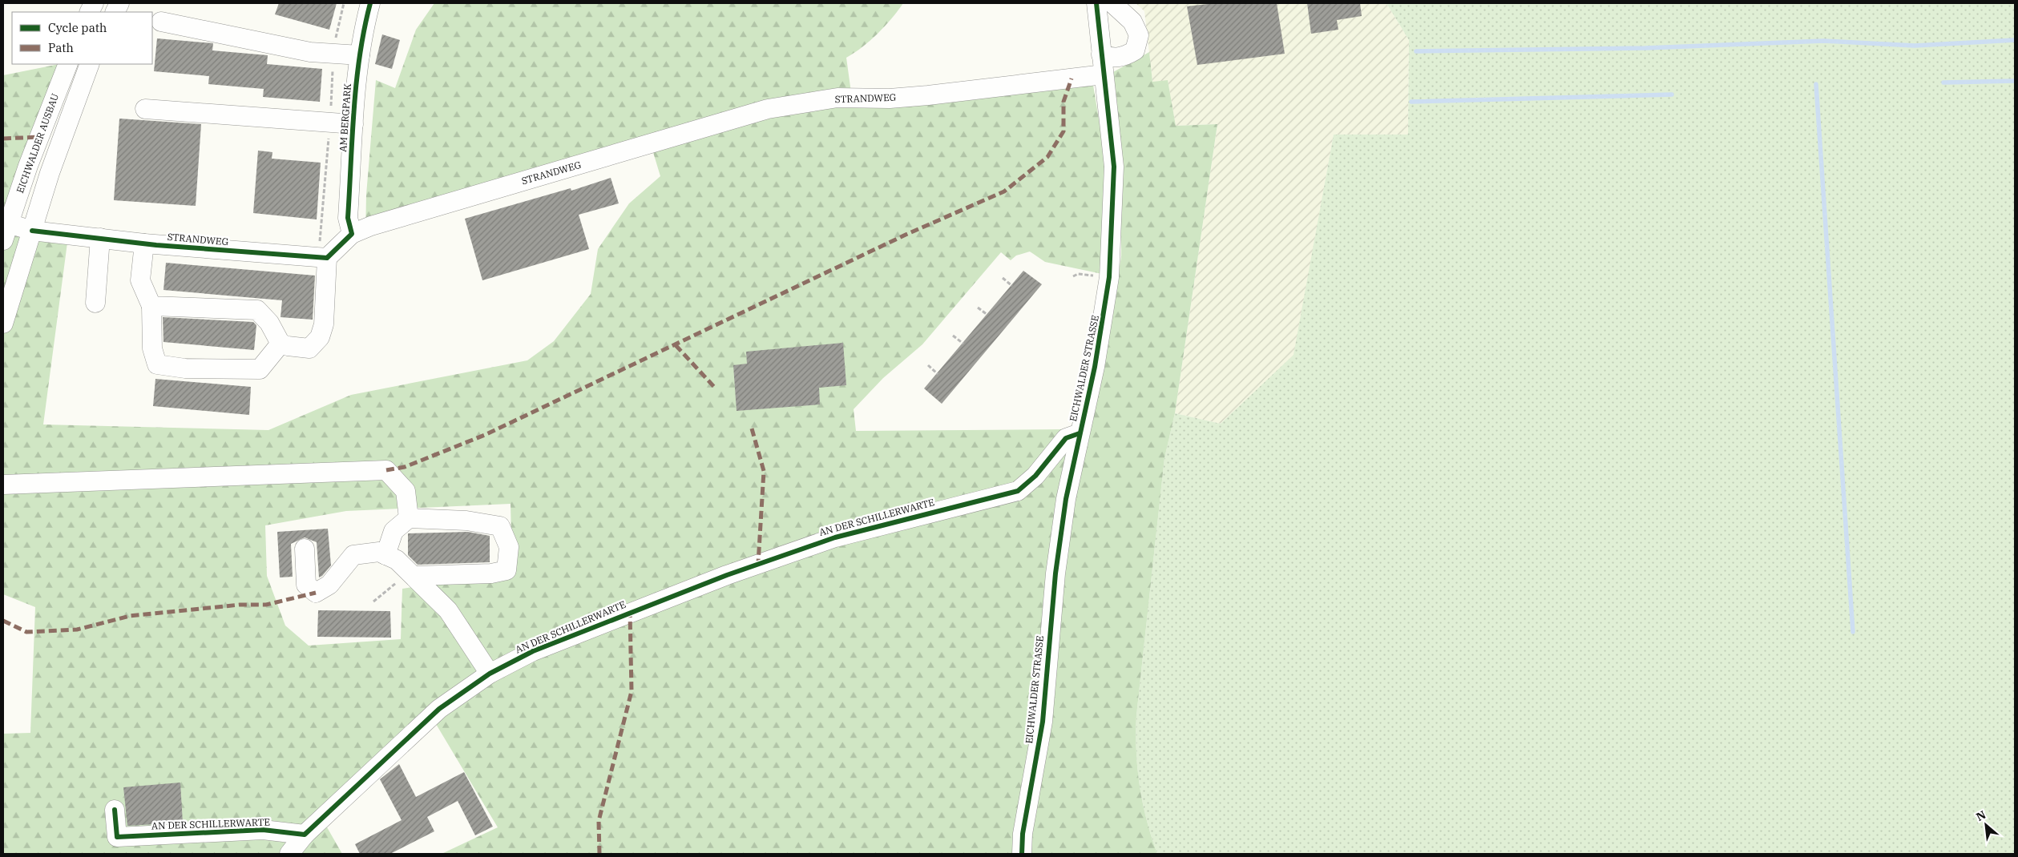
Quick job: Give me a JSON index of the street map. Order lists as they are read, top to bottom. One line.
{"streets":{"street":["STRANDWEG","AM BERGPARK","EICHWALDER AUSBAU","EICHWALDER STRASSE","AN DER SCHILLERWARTE"]},"crossings":[["STRANDWEG","AM BERGPARK"],["STRANDWEG","EICHWALDER AUSBAU"],["STRANDWEG","EICHWALDER STRASSE"],["EICHWALDER STRASSE","AN DER SCHILLERWARTE"]],"legend":["Cycle path","Path"],"north":"top left"}
